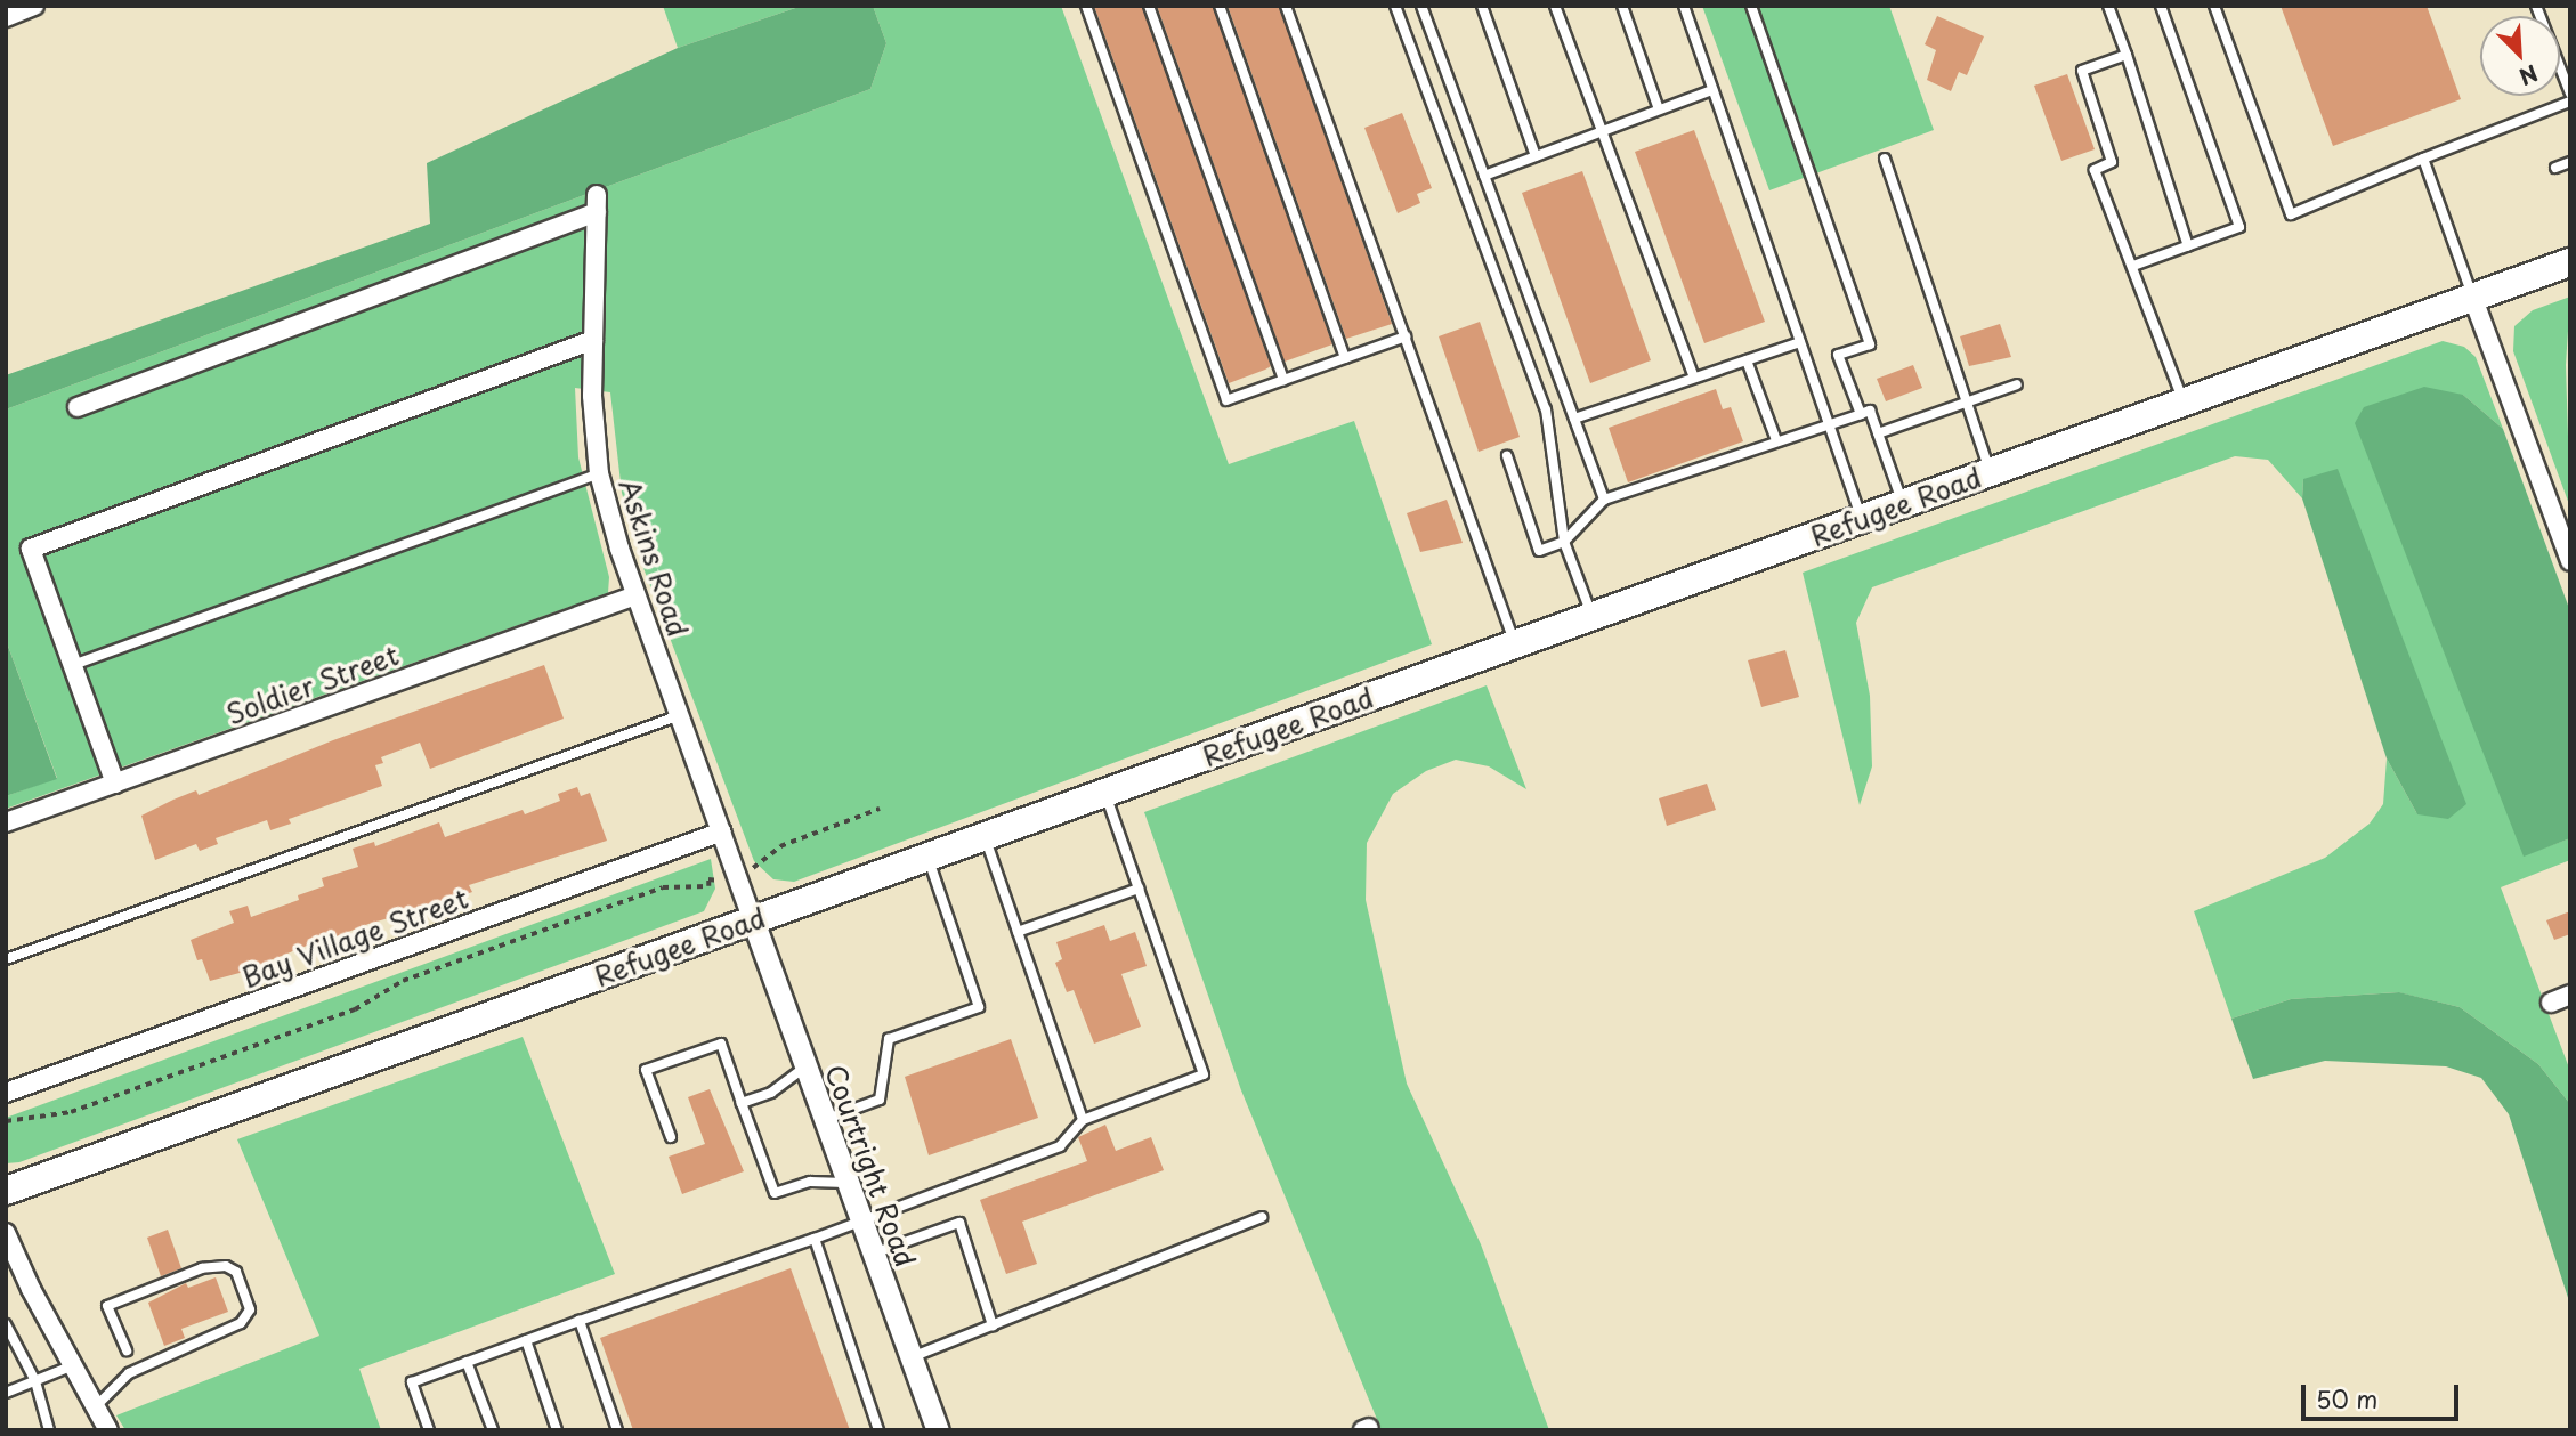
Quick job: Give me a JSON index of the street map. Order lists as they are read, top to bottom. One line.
{"streets":{"main road":["Refugee Road"],"street":["Askins Road","Soldier Street","Bay Village Street","Courtright Road"]},"crossings":[["Refugee Road","Askins Road"],["Refugee Road","Courtright Road"],["Askins Road","Soldier Street"],["Askins Road","Bay Village Street"],["Askins Road","Courtright Road"]],"scale_bar":"50 m","north":"bottom right"}
